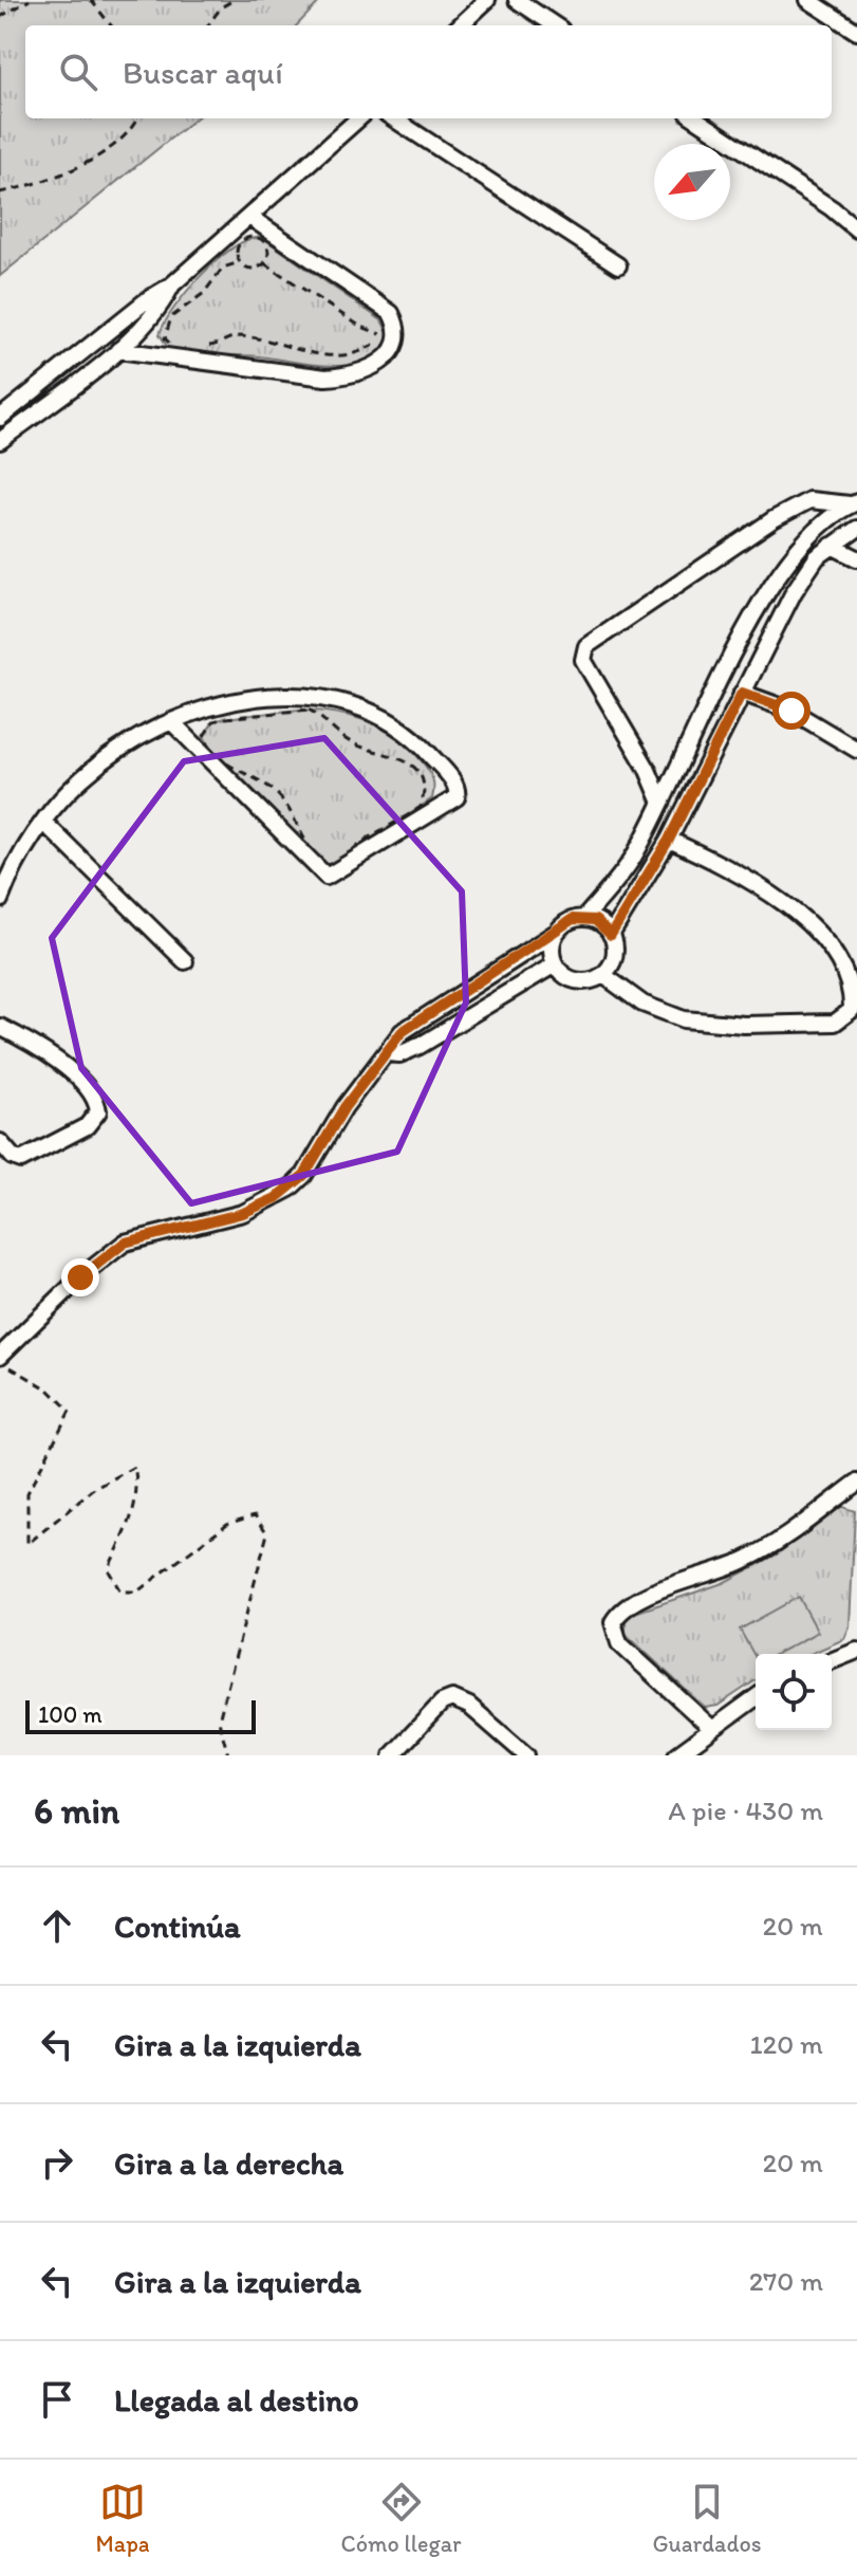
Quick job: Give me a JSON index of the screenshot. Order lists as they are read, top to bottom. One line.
{"scale_bar":"100 m","north":"bottom left","page":{"search":"Buscar aquí","scale":"100 m","heading":["6 min","A pie · 430 m"],"list":[["Continúa","20 m"],["Gira a la izquierda","120 m"],["Gira a la derecha","20 m"],["Gira a la izquierda","270 m"],"Llegada al destino"],"nav":["Mapa","Cómo llegar","Guardados"]}}
